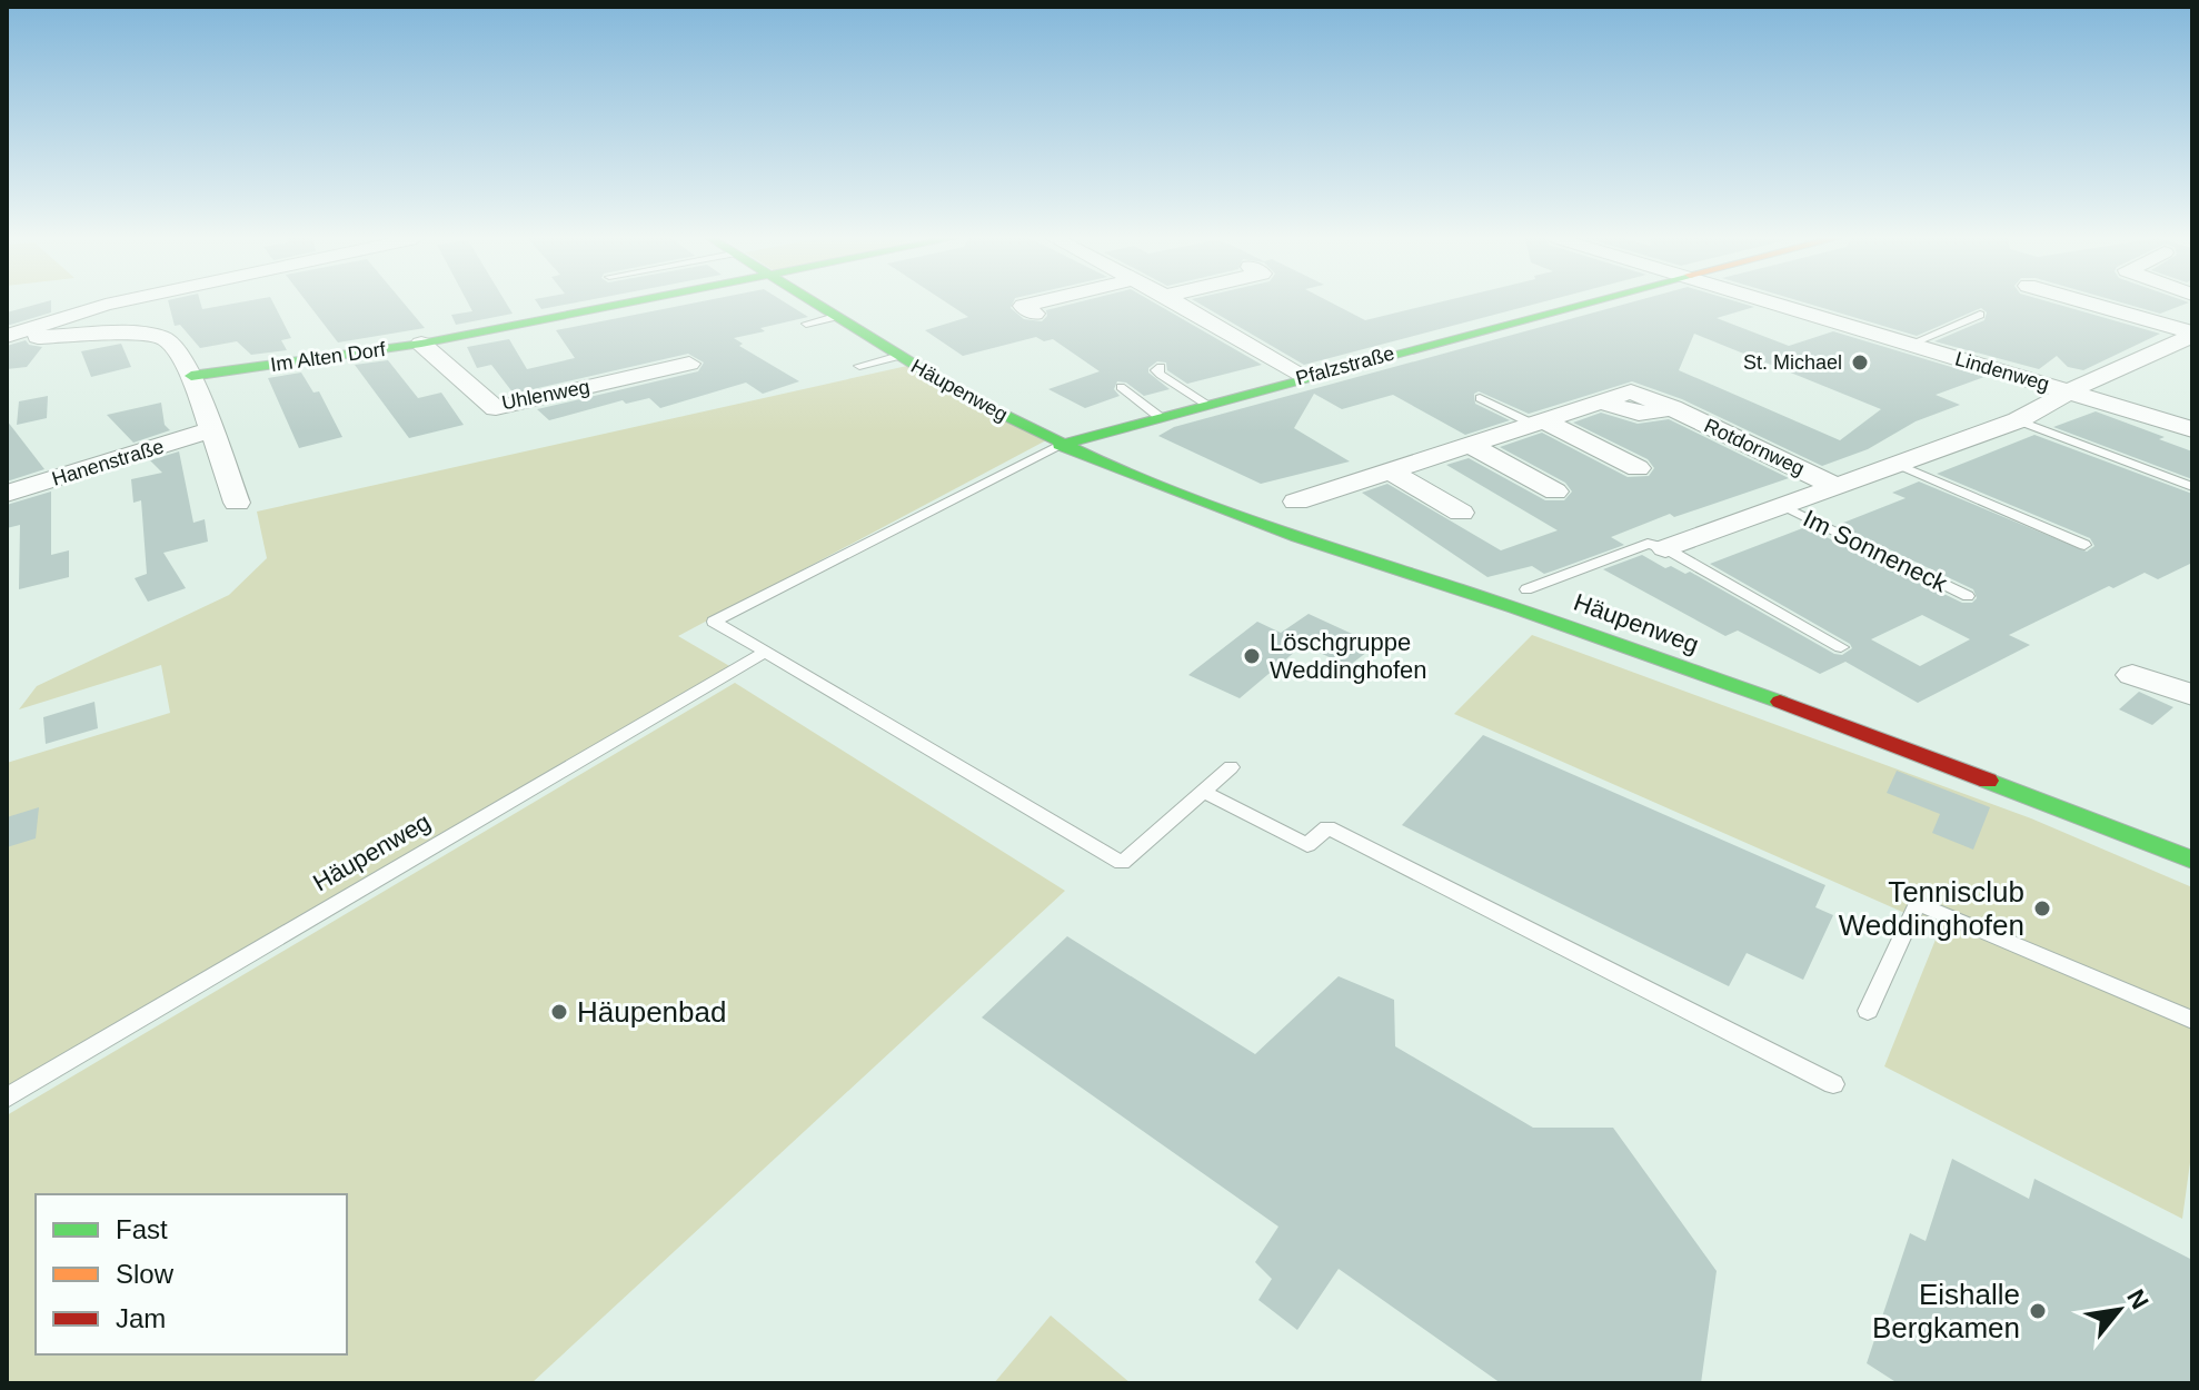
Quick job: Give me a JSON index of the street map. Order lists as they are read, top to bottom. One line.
{"streets":{"street":["Im Alten Dorf","Pfalzstraße","Lindenweg","Häupenweg","Uhlenweg","Rotdornweg","Hanenstraße","Im Sonneneck"]},"crossings":[["Im Alten Dorf","Uhlenweg"],["Pfalzstraße","Häupenweg"],["Lindenweg","Im Sonneneck"],["Rotdornweg","Im Sonneneck"]],"places":["St. Michael","Löschgruppe Weddinghofen","Tennisclub Weddinghofen","Häupenbad","Eishalle Bergkamen"],"legend":["Fast","Slow","Jam"],"north":"top right"}
